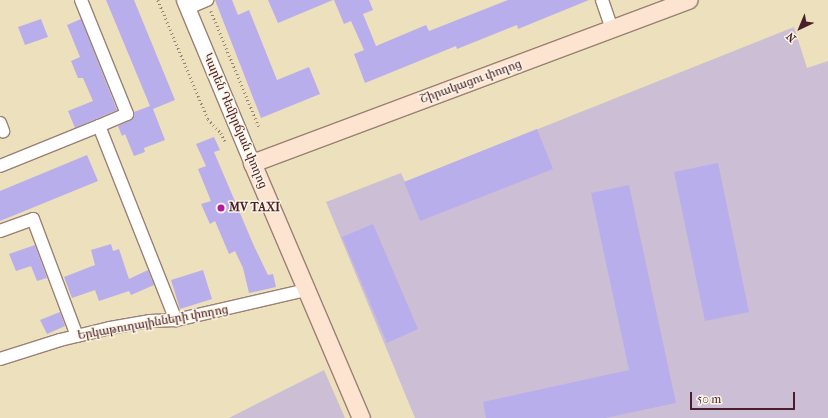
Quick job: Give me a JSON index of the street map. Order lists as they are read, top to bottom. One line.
{"streets":{"main road":["Շիրակացու փողոց","Կարեն Դեմիրճյան փողոց"],"street":["Երկաթուղայինների փողոց"]},"crossings":[["Շիրակացու փողոց","Կարեն Դեմիրճյան փողոց"],["Կարեն Դեմիրճյան փողոց","Երկաթուղայինների փողոց"]],"places":["MV TAXI"],"scale_bar":"50 m","north":"bottom left"}
